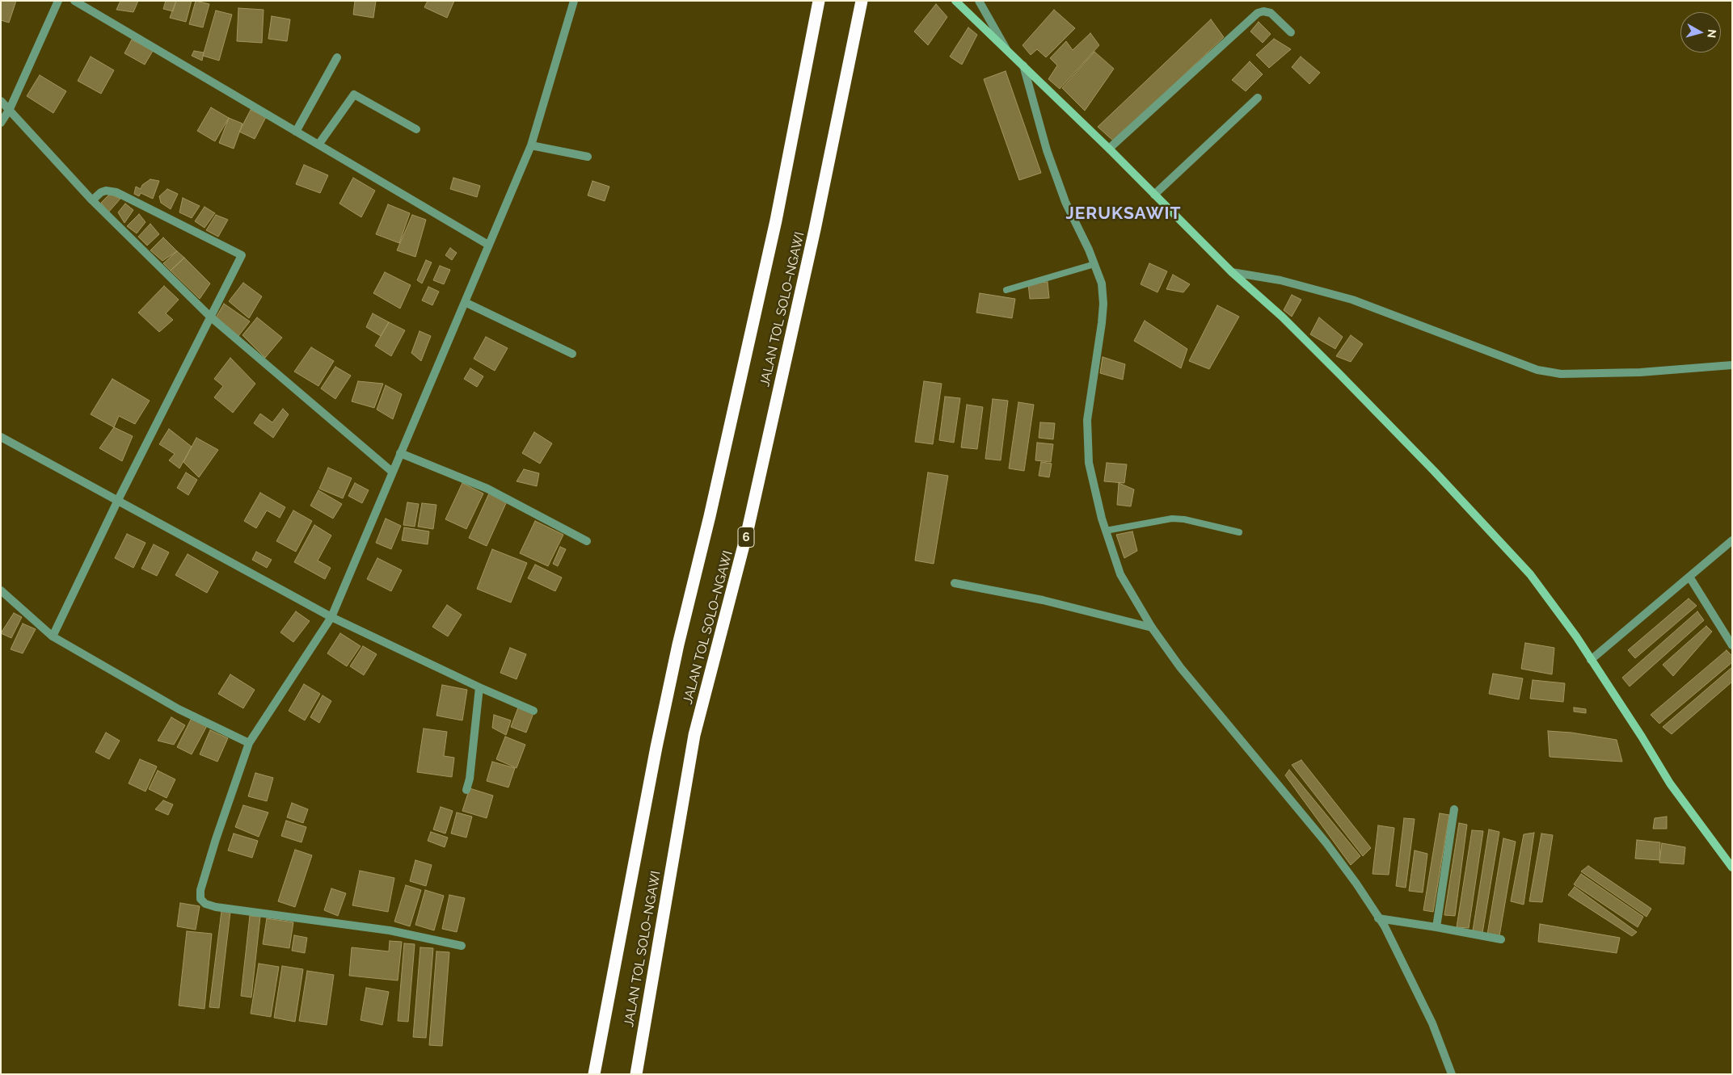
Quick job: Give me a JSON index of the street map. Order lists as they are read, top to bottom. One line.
{"streets":{"highway":["JALAN TOL SOLO–NGAWI","6"]},"districts":["JERUKSAWIT"],"north":"right"}
